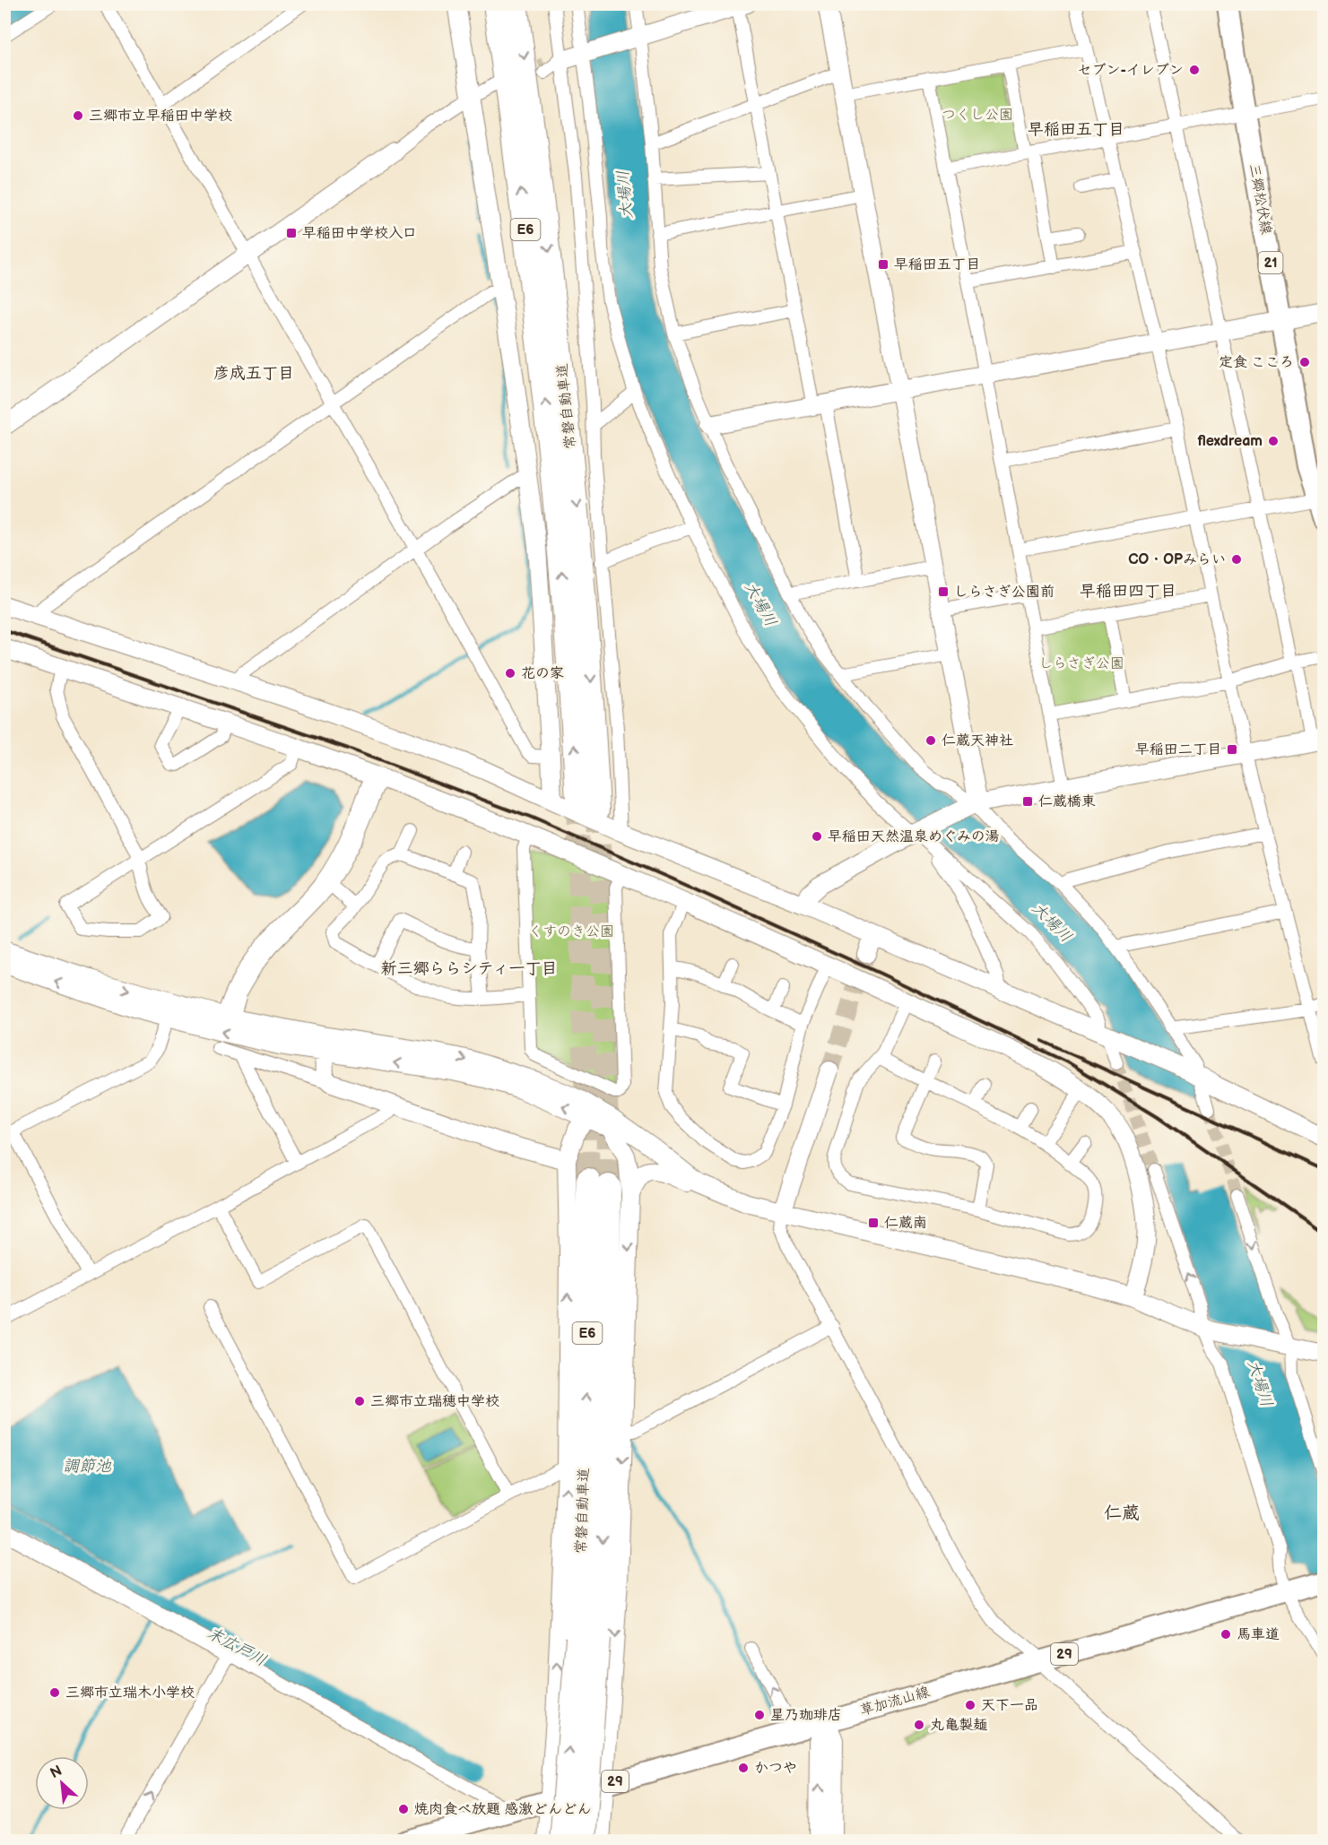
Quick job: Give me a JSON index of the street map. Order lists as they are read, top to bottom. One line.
{"streets":{"highway":["E6","常磐自動車道"],"main road":["三郷松伏線","21","29","草加流山線"]},"districts":["早稲田五丁目","彦成五丁目","早稲田四丁目","新三郷ららシティ一丁目","仁蔵"],"water":["大場川","調節池","末広戸川"],"parks":["つくし公園","しらさぎ公園","くすのき公園"],"places":{"other":["セブン-イレブン","三郷市立早稲田中学校","定食 こころ","flexdream","CO・OPみらい","花の家","仁蔵天神社","早稲田天然温泉めぐみの湯","三郷市立瑞穂中学校","馬車道","三郷市立瑞木小学校","天下一品","星乃珈琲店","丸亀製麺","かつや","焼肉食べ放題 感激どんどん"],"transit":["早稲田中学校入口","早稲田五丁目","しらさぎ公園前","早稲田二丁目","仁蔵橋東","仁蔵南"]},"north":"top left"}
